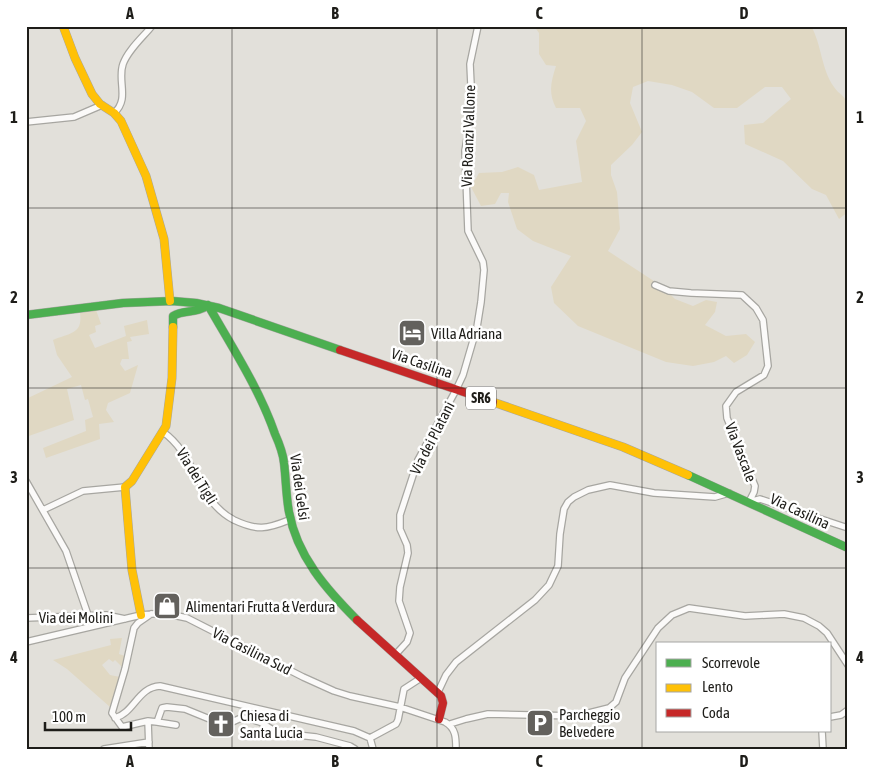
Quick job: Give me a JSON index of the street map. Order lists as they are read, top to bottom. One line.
{"streets":{"street":["Via Roanzi Vallone","Via Casilina","SR6","Via dei Platani","Via Vascale","Via dei Tigli","Via dei Gelsi","Via dei Molini","Via Casilina Sud"]},"crossings":[["Via Roanzi Vallone","Via Casilina"],["Via Roanzi Vallone","Via dei Platani"],["Via Casilina","Via dei Platani"],["Via Casilina","Via Vascale"],["Via Casilina","Via dei Gelsi"],["Via dei Platani","Via dei Gelsi"],["Via dei Tigli","Via dei Gelsi"],["Via dei Molini","Via Casilina Sud"]],"places":{"hotel":["Villa Adriana"],"shop":["Alimentari Frutta & Verdura"],"parking":["Parcheggio Belvedere"],"church":["Chiesa di Santa Lucia"]},"legend":["Scorrevole","Lento","Coda"],"scale_bar":"100 m","grid":{"columns":["A","B","C","D"],"rows":["1","2","3","4"]}}
